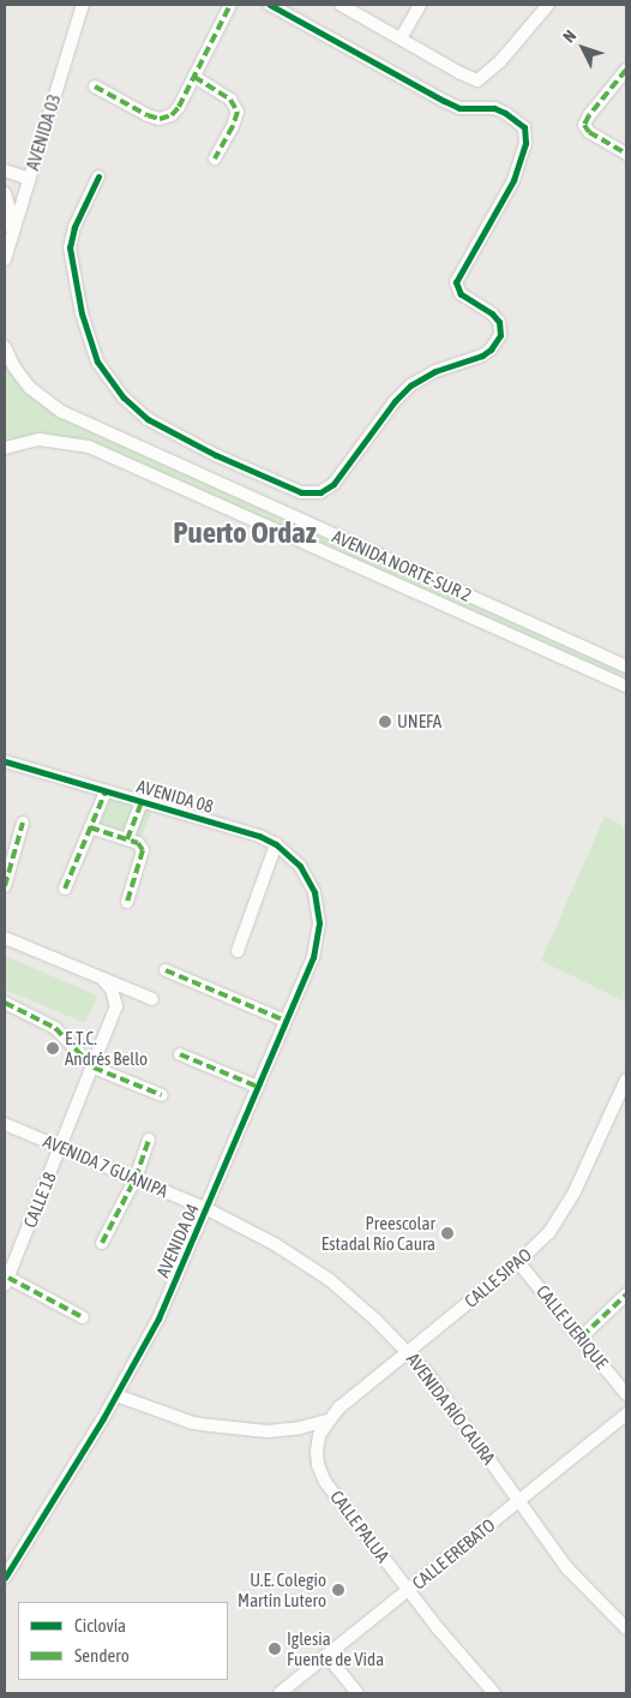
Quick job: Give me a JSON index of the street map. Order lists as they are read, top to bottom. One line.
{"streets":{"street":["AVENIDA 03","AVENIDA NORTE-SUR 2","AVENIDA 08","AVENIDA 7 GUANIPA","CALLE 18","AVENIDA 04","CALLE SIPAO","CALLE UERIQUE","AVENIDA RÍO CAURA","CALLE PALUA","CALLE EREBATO"]},"crossings":[["AVENIDA 08","AVENIDA 04"],["AVENIDA 7 GUANIPA","CALLE 18"],["AVENIDA 7 GUANIPA","AVENIDA 04"],["AVENIDA 7 GUANIPA","AVENIDA RÍO CAURA"],["AVENIDA 04","AVENIDA RÍO CAURA"],["CALLE SIPAO","CALLE UERIQUE"],["CALLE SIPAO","AVENIDA RÍO CAURA"],["CALLE SIPAO","CALLE PALUA"],["AVENIDA RÍO CAURA","CALLE EREBATO"],["CALLE PALUA","CALLE EREBATO"]],"districts":["Puerto Ordaz"],"places":["UNEFA","E.T.C. Andrés Bello","Preescolar Estadal Río Caura","U.E. Colegio Martín Lutero","Iglesia Fuente de Vida"],"legend":["Ciclovía","Sendero"],"north":"top left"}
